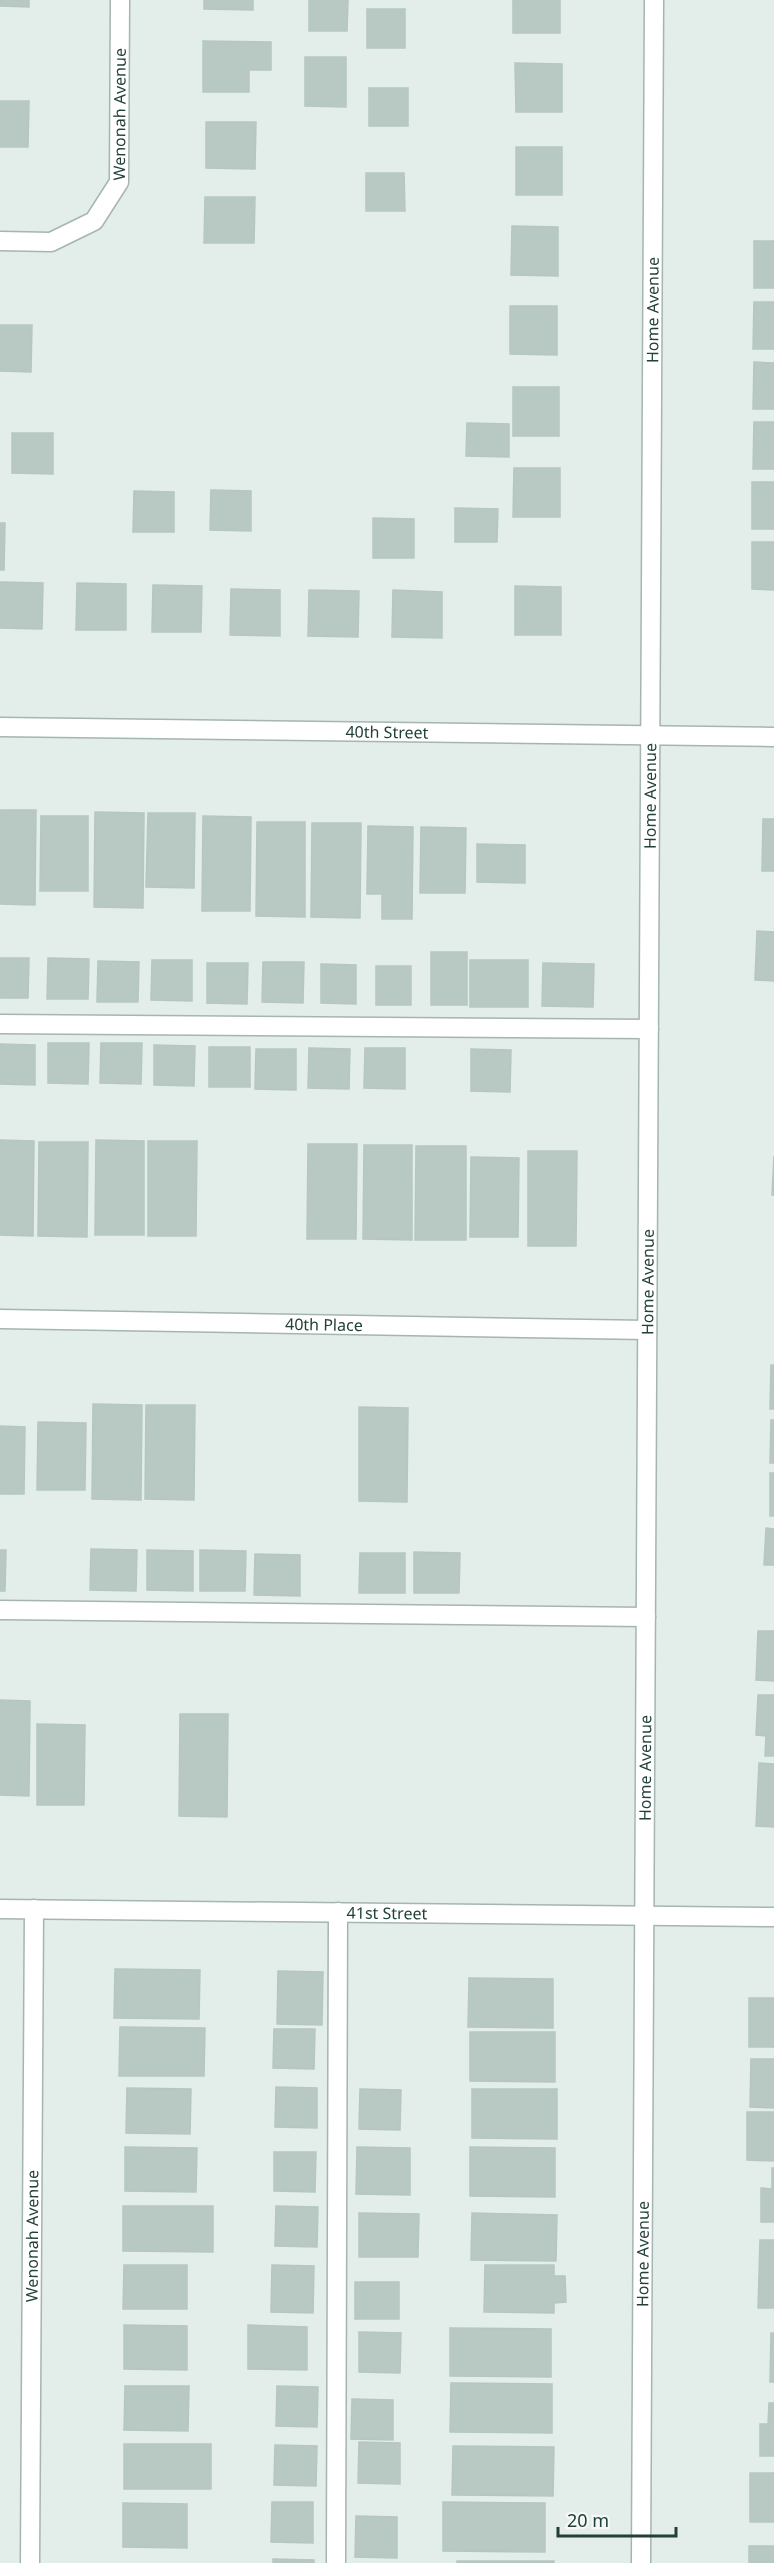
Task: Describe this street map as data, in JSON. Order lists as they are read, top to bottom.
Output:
{
  "streets": {
    "street": [
      "Wenonah Avenue",
      "Home Avenue",
      "40th Street",
      "40th Place",
      "41st Street"
    ]
  },
  "crossings": [
    ["Wenonah Avenue", "41st Street"],
    ["Home Avenue", "40th Street"],
    ["Home Avenue", "40th Place"],
    ["Home Avenue", "41st Street"]
  ],
  "scale_bar": "20 m"
}
